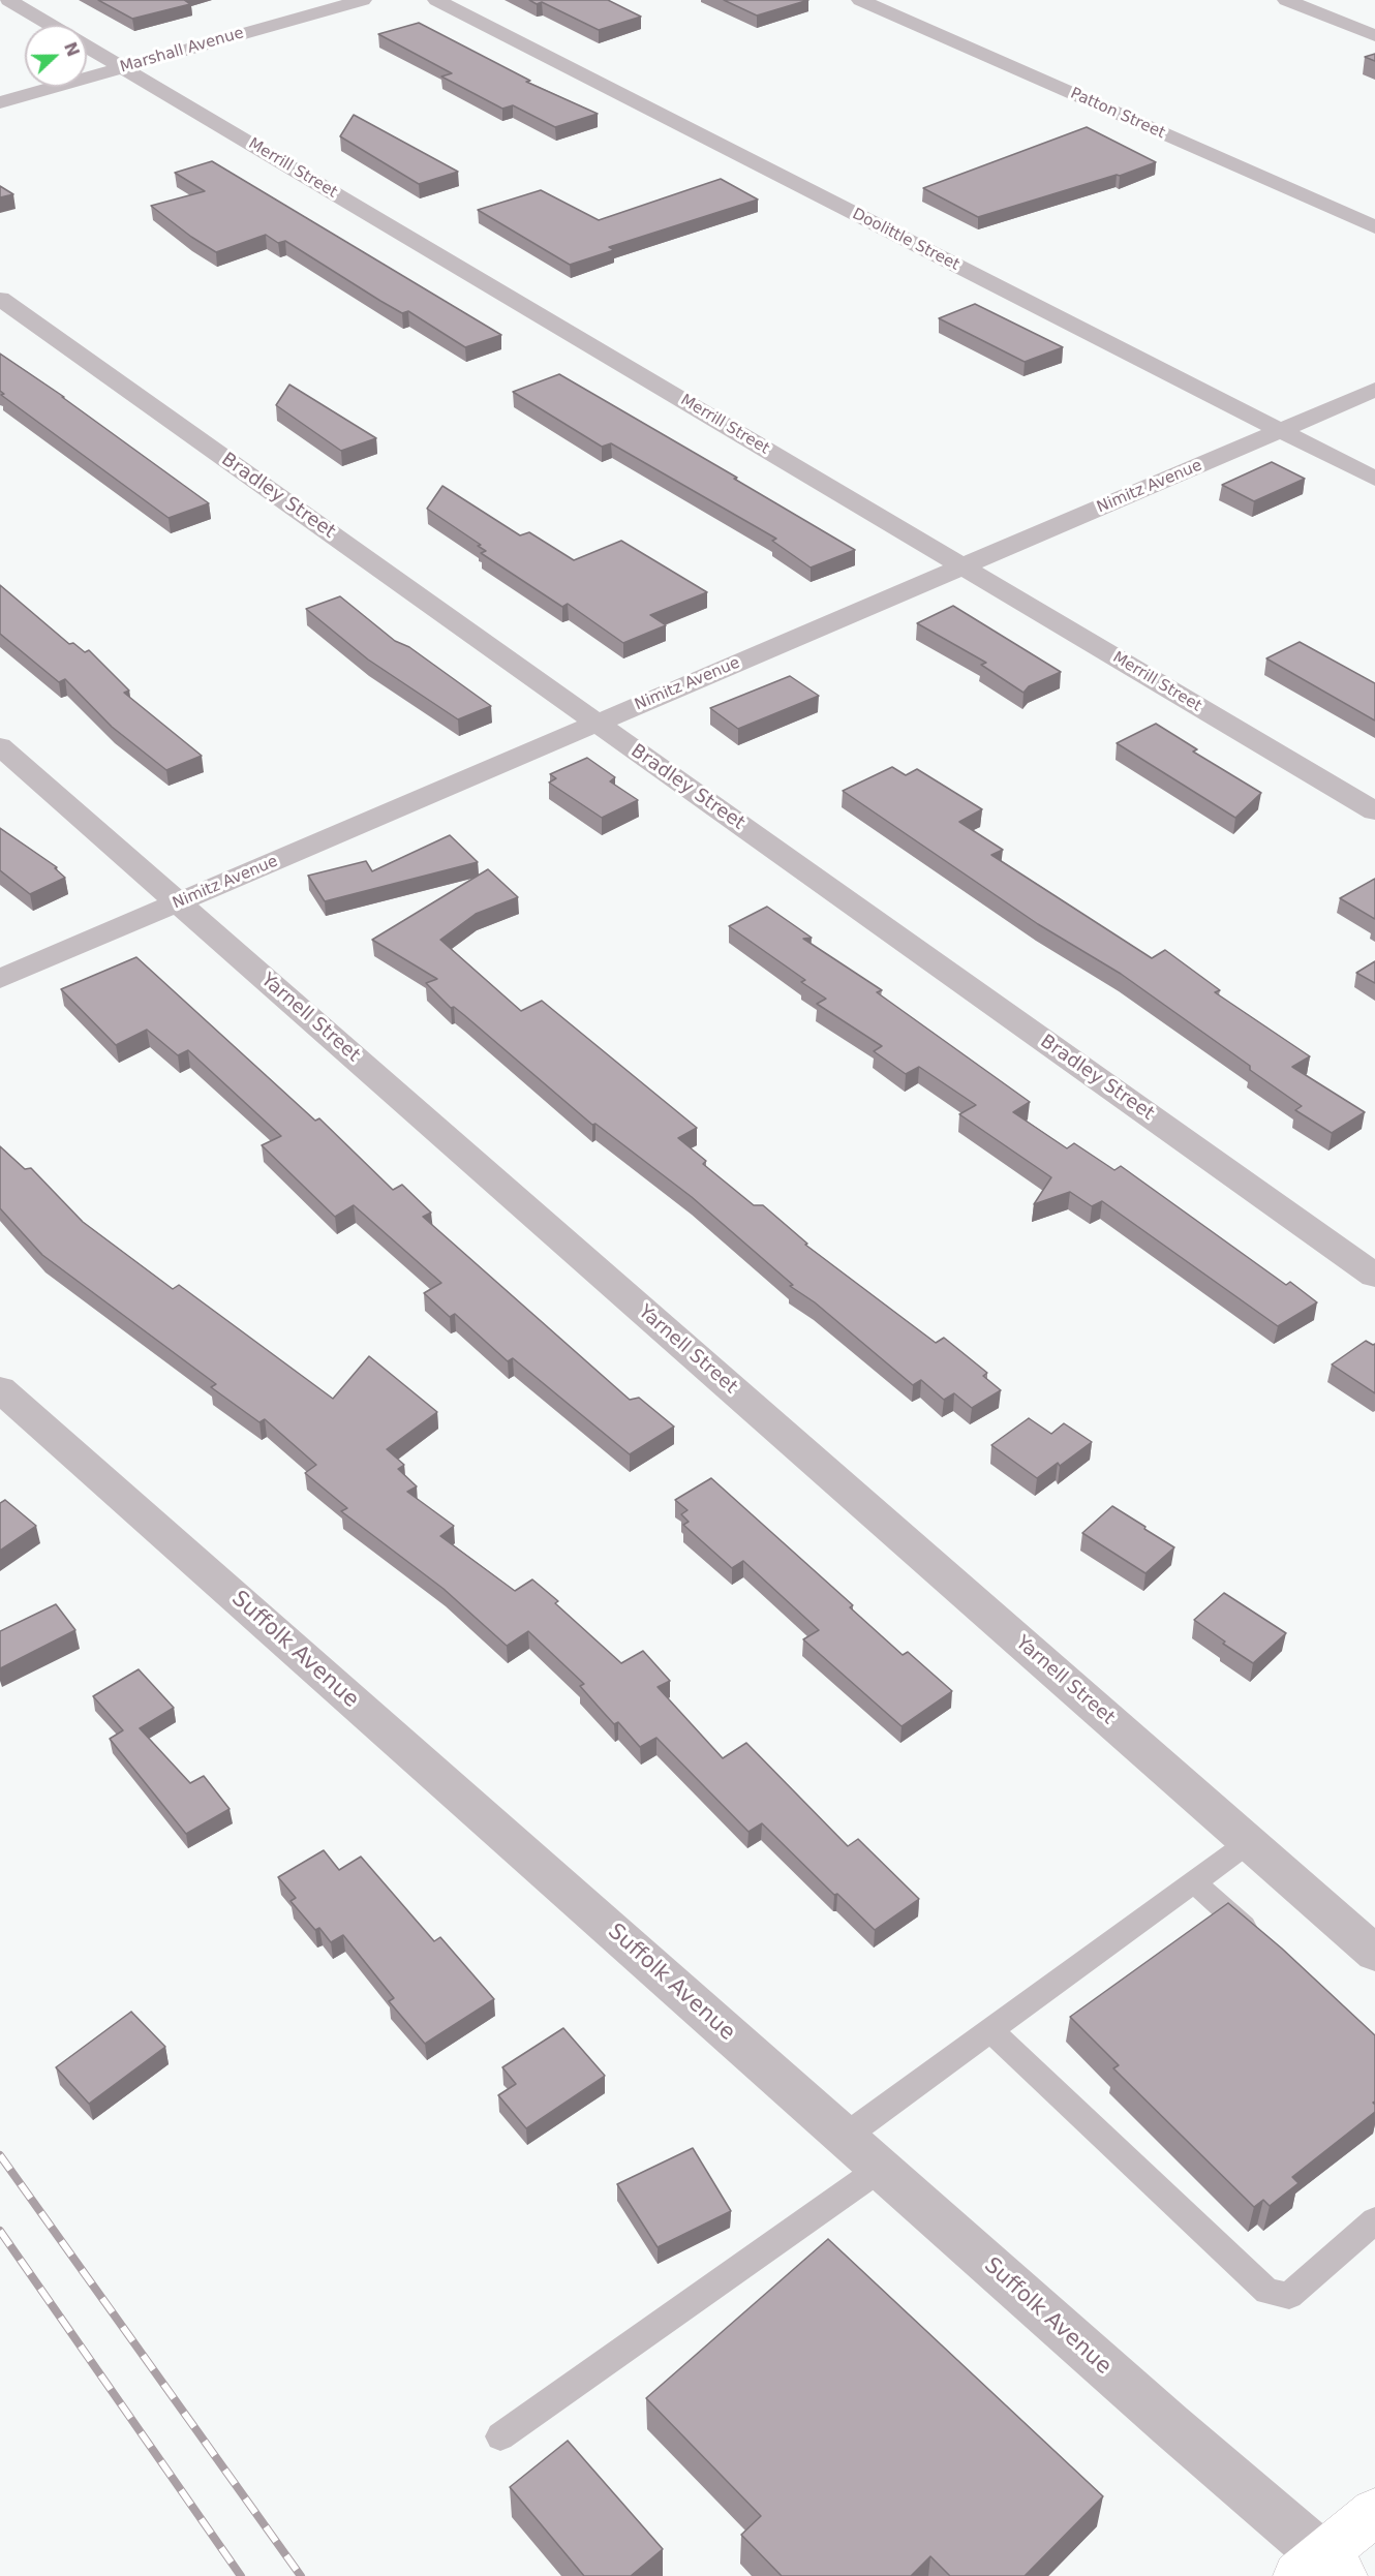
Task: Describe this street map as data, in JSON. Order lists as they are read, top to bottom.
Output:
{
  "streets": {
    "street": [
      "Marshall Avenue",
      "Patton Street",
      "Merrill Street",
      "Doolittle Street",
      "Nimitz Avenue",
      "Bradley Street",
      "Yarnell Street",
      "Suffolk Avenue"
    ]
  },
  "crossings": [
    ["Marshall Avenue", "Merrill Street"],
    ["Merrill Street", "Nimitz Avenue"],
    ["Doolittle Street", "Nimitz Avenue"],
    ["Nimitz Avenue", "Bradley Street"],
    ["Nimitz Avenue", "Yarnell Street"]
  ],
  "north": "right"
}
